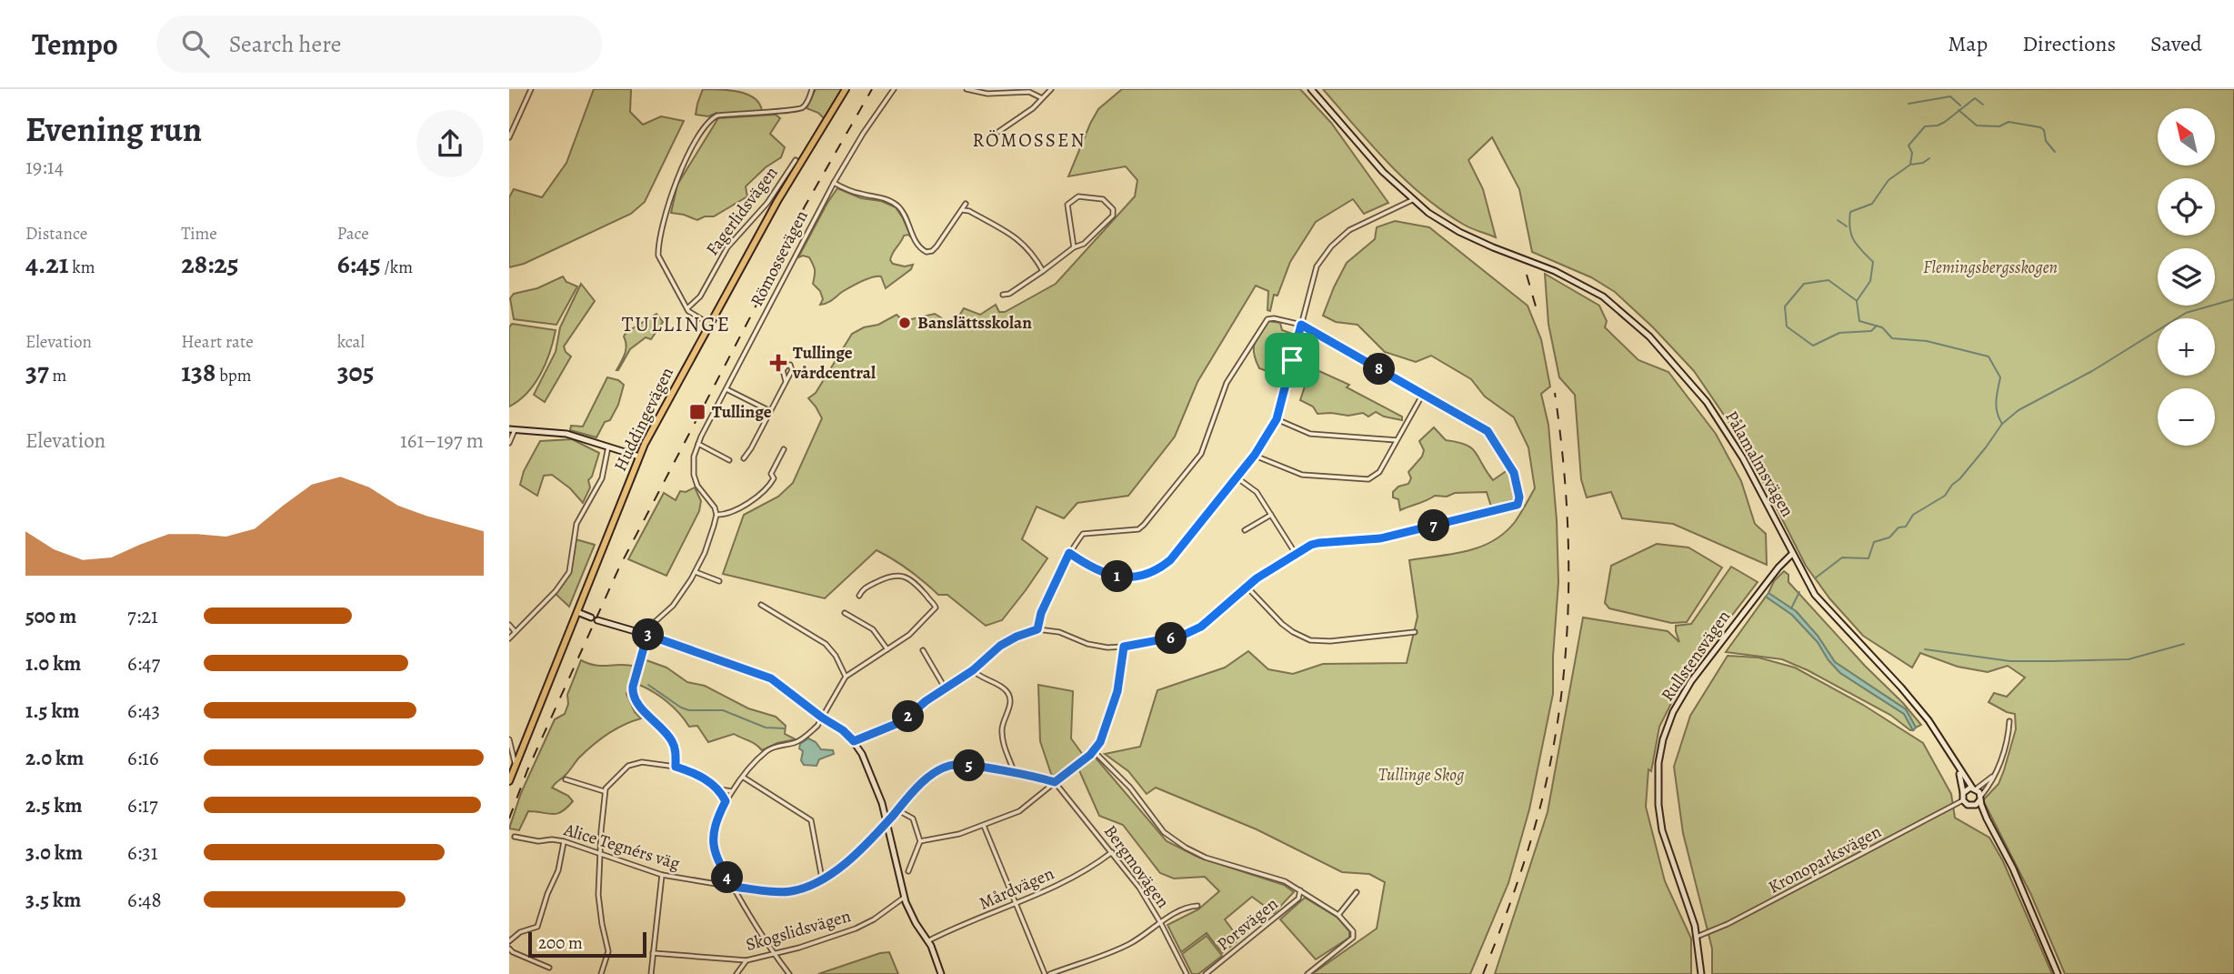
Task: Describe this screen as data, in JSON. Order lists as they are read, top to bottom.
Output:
{
  "streets": {
    "main road": ["Huddingevägen"],
    "street": [
      "Fagerlidsvägen",
      "Römossevägen",
      "Pålamalmsvägen",
      "Rullstensvägen",
      "Alice Tegnérs väg",
      "Kronoparksvägen",
      "Bergmovägen",
      "Mårdvägen",
      "Porsvägen",
      "Skogslidsvägen"
    ]
  },
  "crossings": [
    ["Pålamalmsvägen", "Rullstensvägen"],
    ["Pålamalmsvägen", "Kronoparksvägen"],
    ["Rullstensvägen", "Kronoparksvägen"],
    ["Alice Tegnérs väg", "Bergmovägen"],
    ["Bergmovägen", "Mårdvägen"]
  ],
  "districts": ["RÖMOSSEN", "TULLINGE"],
  "parks": ["Flemingsbergsskogen", "Tullinge Skog"],
  "places": {
    "other": ["Banslättsskolan"],
    "health": ["Tullinge vårdcentral"],
    "transit": ["Tullinge"]
  },
  "scale_bar": "200 m",
  "north": "top left",
  "page": {
    "header": "Tempo",
    "search": "Search here",
    "nav": ["Map", "Directions", "Saved"],
    "heading": ["Evening run", "19:14"],
    "map_buttons": ["+", "−"],
    "stats": [
      ["Distance", "4.21 km"],
      ["Time", "28:25"],
      ["Pace", "6:45 /km"],
      ["Elevation", "37 m"],
      ["Heart rate", "138 bpm"],
      ["kcal", "305"]
    ],
    "pins": [
      "8",
      "7",
      "1",
      "3",
      "6",
      "2",
      "5",
      "4"
    ],
    "chart": ["Elevation", "161–197 m"],
    "list": [
      {
        "name": "500 m",
        "note": "7:21"
      },
      {
        "name": "1.0 km",
        "note": "6:47"
      },
      {
        "name": "1.5 km",
        "note": "6:43"
      },
      {
        "name": "2.0 km",
        "note": "6:16"
      },
      {
        "name": "2.5 km",
        "note": "6:17"
      },
      {
        "name": "3.0 km",
        "note": "6:31"
      },
      {
        "name": "3.5 km",
        "note": "6:48"
      }
    ],
    "scale": "200 m"
  }
}
